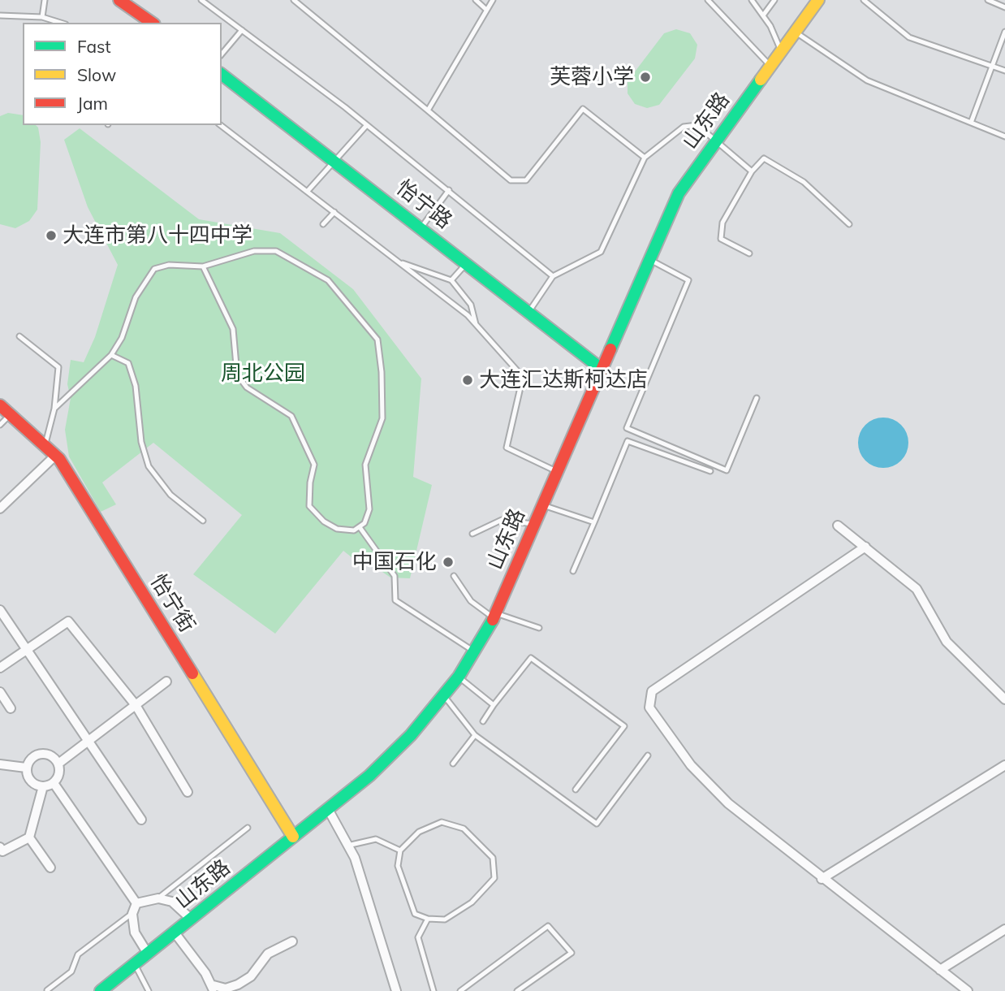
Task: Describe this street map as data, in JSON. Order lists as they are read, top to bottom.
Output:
{
  "streets": {
    "main road": ["山东路", "怡宁路", "怡宁街"]
  },
  "crossings": [
    ["山东路", "怡宁路"],
    ["山东路", "怡宁街"]
  ],
  "parks": ["周北公园"],
  "places": [
    "芙蓉小学",
    "大连市第八十四中学",
    "大连汇达斯柯达店",
    "中国石化"
  ],
  "legend": ["Fast", "Slow", "Jam"]
}
